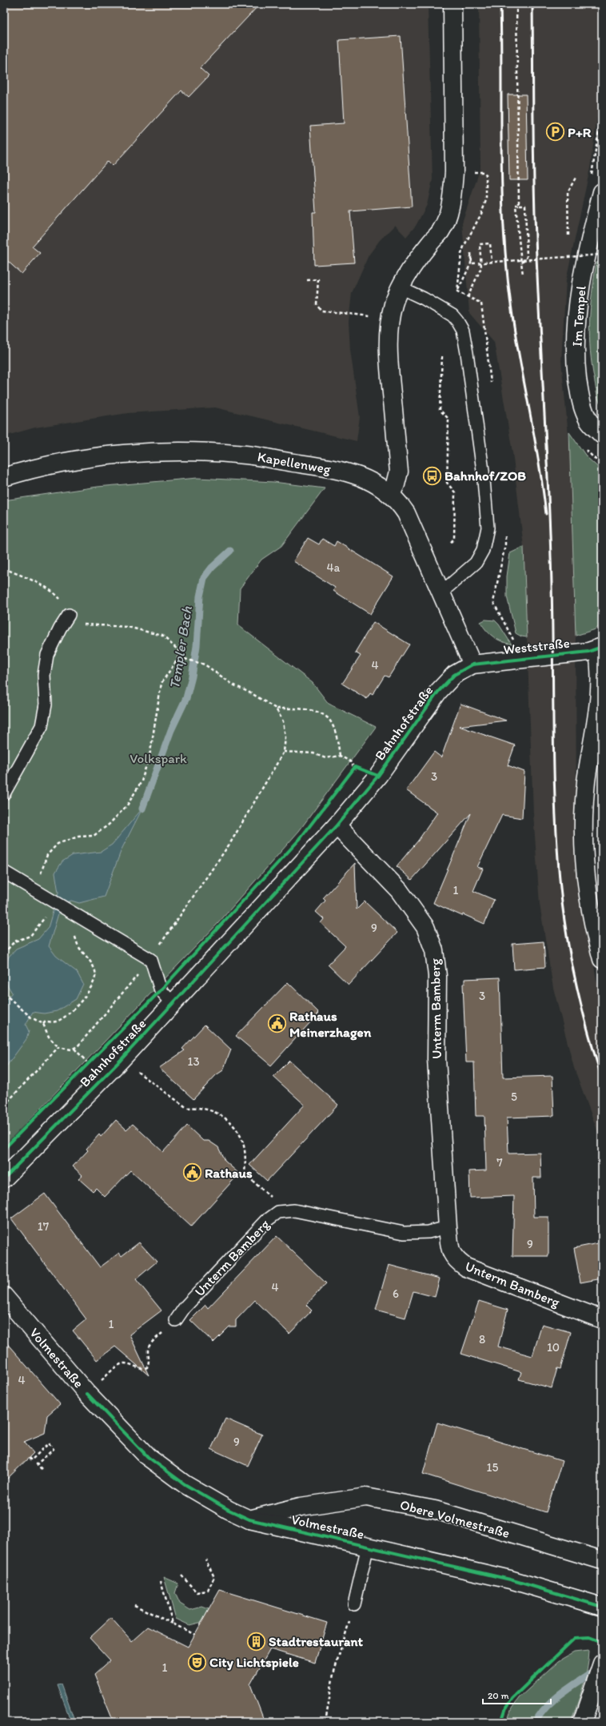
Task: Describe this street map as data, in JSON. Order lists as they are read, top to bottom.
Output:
{
  "streets": {
    "street": [
      "Im Tempel",
      "Kapellenweg",
      "Weststraße",
      "Bahnhofstraße",
      "Unterm Bamberg",
      "Volmestraße",
      "Obere Volmestraße"
    ]
  },
  "crossings": [
    ["Kapellenweg", "Weststraße"],
    ["Kapellenweg", "Bahnhofstraße"],
    ["Weststraße", "Bahnhofstraße"],
    ["Bahnhofstraße", "Unterm Bamberg"],
    ["Volmestraße", "Obere Volmestraße"]
  ],
  "water": ["Templer Bach"],
  "parks": ["Volkspark"],
  "places": {
    "parking": ["P+R"],
    "bus stop": ["Bahnhof/ZOB"],
    "public building": ["Rathaus Meinerzhagen", "Rathaus"],
    "building": ["Stadtrestaurant"],
    "theatre": ["City Lichtspiele"]
  },
  "house_numbers": [
    "4a",
    "4",
    "3",
    "1",
    "9",
    "3",
    "13",
    "5",
    "7",
    "17",
    "9",
    "4",
    "6",
    "1",
    "8",
    "10",
    "4",
    "9",
    "15",
    "1"
  ],
  "scale_bar": "20 m"
}
